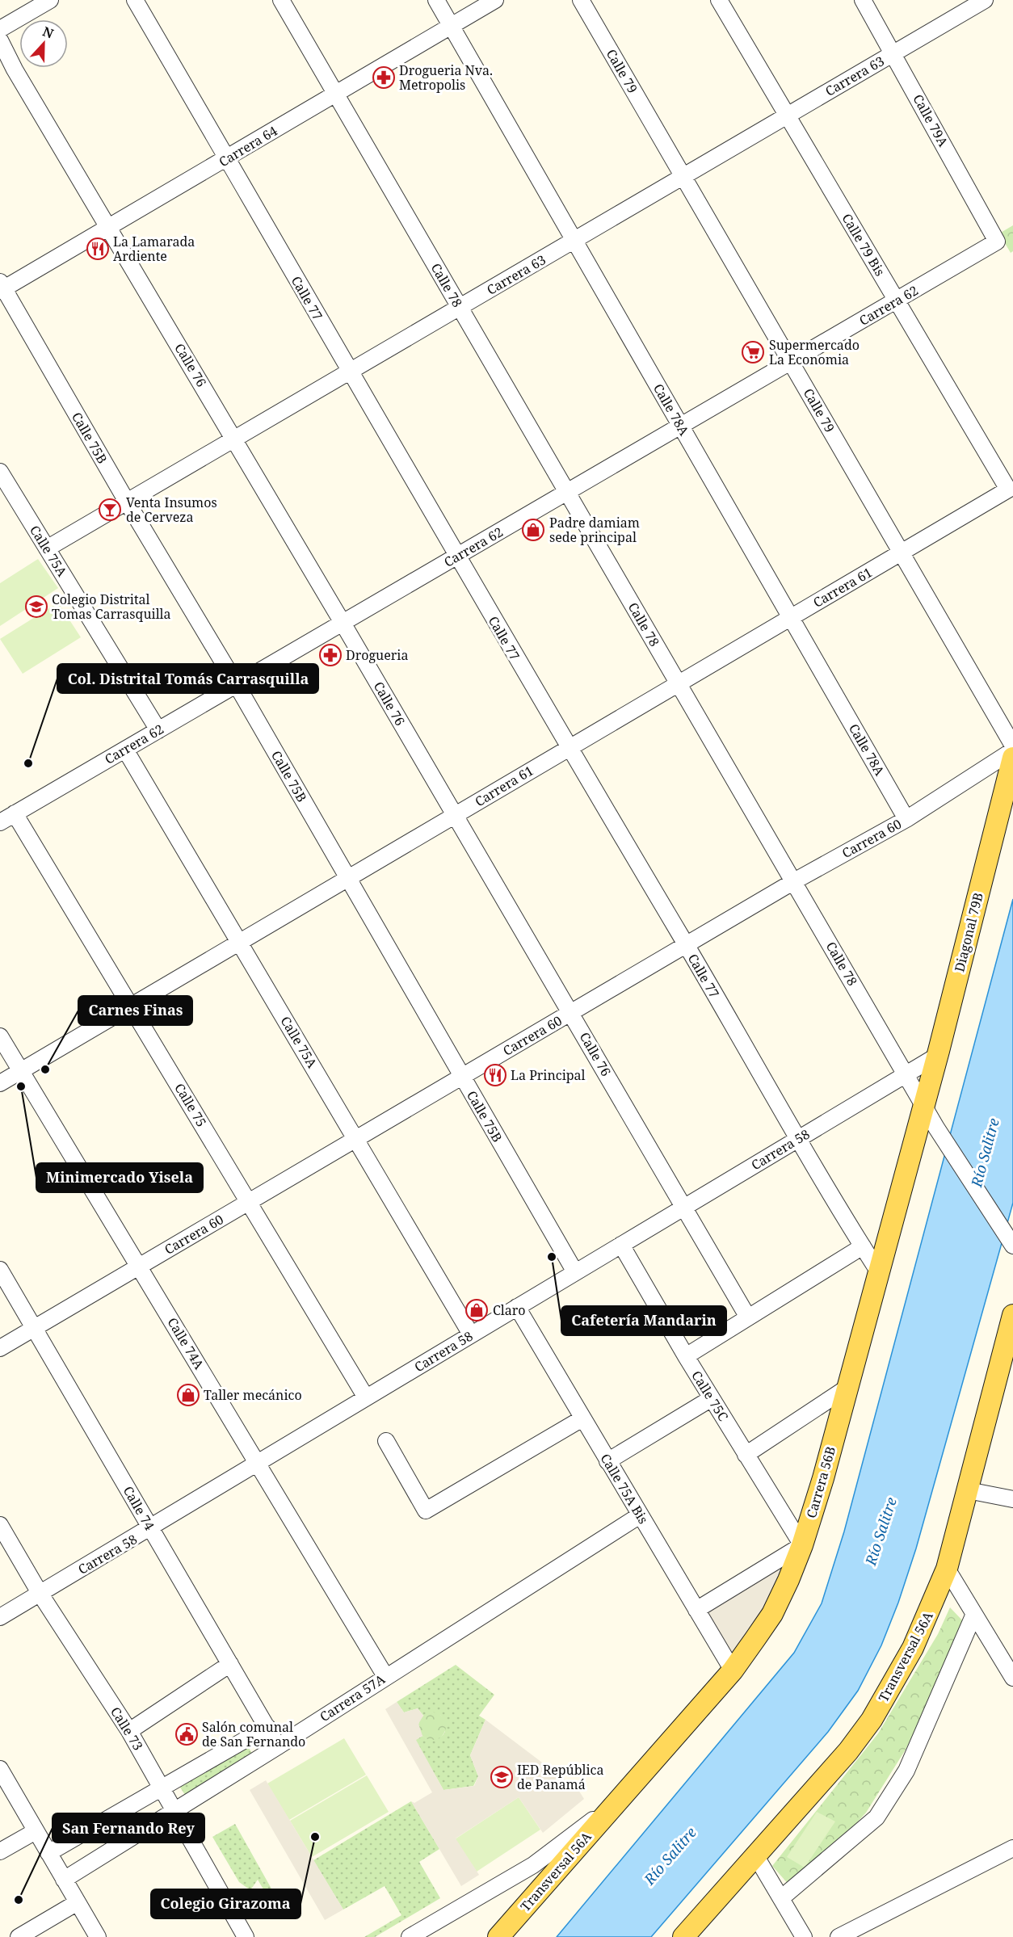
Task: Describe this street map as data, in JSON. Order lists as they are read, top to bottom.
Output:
{
  "streets": {
    "main road": ["Diagonal 79B", "Carrera 56B", "Transversal 56A"],
    "street": [
      "Calle 79",
      "Carrera 63",
      "Calle 79A",
      "Carrera 64",
      "Calle 79 Bis",
      "Calle 78",
      "Calle 77",
      "Carrera 62",
      "Calle 76",
      "Calle 78A",
      "Calle 75B",
      "Calle 75A",
      "Carrera 61",
      "Carrera 60",
      "Calle 75",
      "Carrera 58",
      "Calle 74A",
      "Calle 75C",
      "Calle 75A Bis",
      "Calle 74",
      "Carrera 57A",
      "Calle 73"
    ]
  },
  "crossings": [
    ["Calle 79", "Carrera 63"],
    ["Calle 79", "Carrera 62"],
    ["Calle 79", "Carrera 61"],
    ["Carrera 63", "Calle 79A"],
    ["Carrera 63", "Calle 79 Bis"],
    ["Carrera 63", "Calle 78"],
    ["Carrera 63", "Calle 77"],
    ["Carrera 63", "Calle 76"],
    ["Carrera 63", "Calle 78A"],
    ["Carrera 63", "Calle 75B"],
    ["Carrera 63", "Calle 75A"],
    ["Calle 79A", "Carrera 62"],
    ["Carrera 64", "Calle 78"],
    ["Carrera 64", "Calle 77"],
    ["Carrera 64", "Calle 76"],
    ["Carrera 64", "Calle 78A"],
    ["Carrera 64", "Calle 75B"],
    ["Calle 79 Bis", "Carrera 62"],
    ["Calle 79 Bis", "Carrera 61"],
    ["Calle 78", "Carrera 62"],
    ["Calle 78", "Carrera 61"],
    ["Calle 78", "Carrera 60"],
    ["Calle 78", "Diagonal 79B"],
    ["Calle 78", "Carrera 58"],
    ["Calle 78", "Carrera 56B"],
    ["Calle 77", "Carrera 62"],
    ["Calle 77", "Carrera 61"],
    ["Calle 77", "Carrera 60"],
    ["Calle 77", "Carrera 58"],
    ["Calle 77", "Carrera 56B"],
    ["Carrera 62", "Calle 76"],
    ["Carrera 62", "Calle 78A"],
    ["Carrera 62", "Calle 75B"],
    ["Carrera 62", "Calle 75A"],
    ["Carrera 62", "Calle 75"],
    ["Calle 76", "Carrera 61"],
    ["Calle 76", "Carrera 60"],
    ["Calle 76", "Carrera 58"],
    ["Calle 78A", "Carrera 61"],
    ["Calle 78A", "Carrera 60"],
    ["Calle 75B", "Carrera 61"],
    ["Calle 75B", "Carrera 60"],
    ["Calle 75B", "Carrera 58"],
    ["Calle 75A", "Carrera 61"],
    ["Calle 75A", "Carrera 60"],
    ["Calle 75A", "Carrera 58"],
    ["Carrera 61", "Calle 75"],
    ["Carrera 61", "Calle 74A"],
    ["Carrera 60", "Calle 75"],
    ["Carrera 60", "Calle 74A"],
    ["Carrera 60", "Calle 74"],
    ["Diagonal 79B", "Carrera 58"],
    ["Diagonal 79B", "Carrera 56B"],
    ["Calle 75", "Carrera 58"],
    ["Carrera 58", "Calle 74A"],
    ["Carrera 58", "Calle 75C"],
    ["Carrera 58", "Calle 75A Bis"],
    ["Carrera 58", "Calle 74"],
    ["Carrera 58", "Calle 73"],
    ["Calle 74A", "Carrera 57A"],
    ["Calle 75C", "Carrera 56B"],
    ["Carrera 56B", "Calle 75A Bis"],
    ["Carrera 56B", "Transversal 56A"],
    ["Calle 75A Bis", "Carrera 57A"],
    ["Calle 74", "Carrera 57A"],
    ["Carrera 57A", "Calle 73"]
  ],
  "water": ["Río Salitre"],
  "places": {
    "pharmacy": ["Drogueria Nva. Metropolis", "Drogueria"],
    "restaurant": ["La Lamarada Ardiente", "La Principal"],
    "supermarket": ["Supermercado La Economia"],
    "bar": ["Venta Insumos de Cerveza"],
    "shop": ["Padre damiam sede principal", "Claro", "Taller mecánico"],
    "school or university": ["Colegio Distrital Tomas Carrasquilla", "IED República de Panamá"],
    "other": [
      "Col. Distrital Tomás Carrasquilla",
      "Carnes Finas",
      "Minimercado Yisela",
      "Cafetería Mandarin",
      "Colegio Girazoma",
      "San Fernando Rey"
    ],
    "public building": ["Salón comunal de San Fernando"]
  },
  "north": "top"
}
